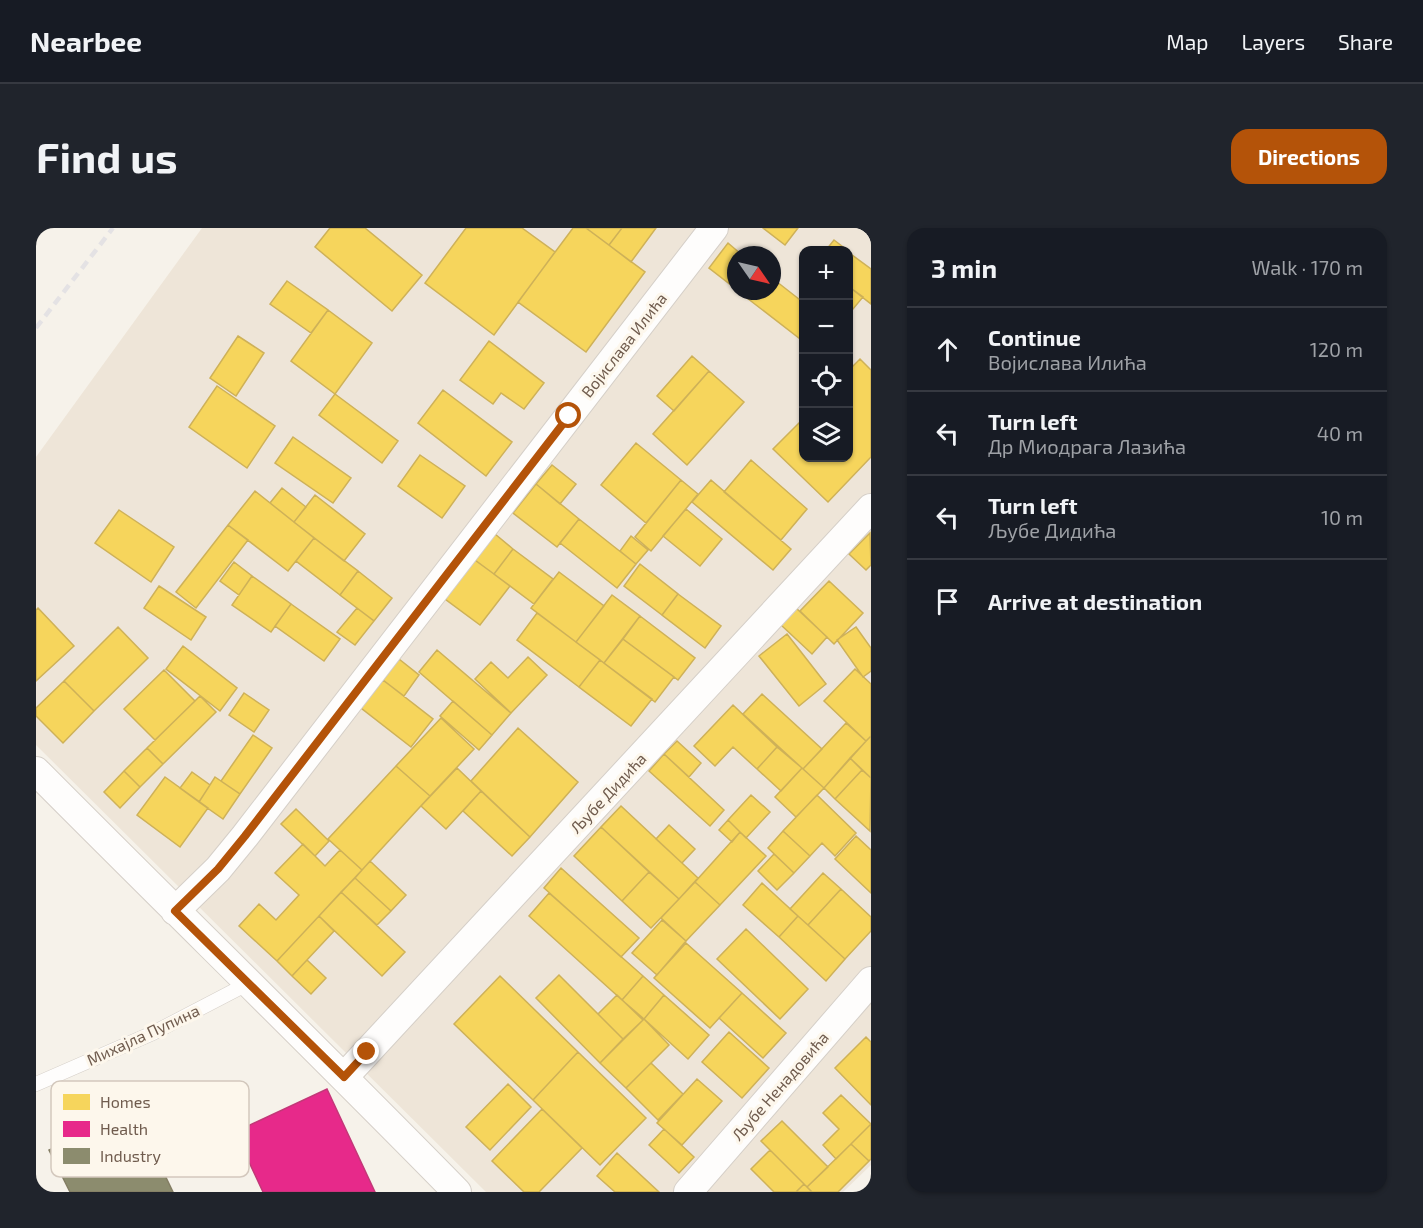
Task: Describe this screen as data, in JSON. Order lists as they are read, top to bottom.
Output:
{
  "streets": {
    "street": ["Војислава Илића", "Љубе Дидића", "Љубе Ненадовића"],
    "lane": ["Михајла Пупина"]
  },
  "legend": ["Homes", "Health", "Industry"],
  "north": "bottom right",
  "page": {
    "header": "Nearbee",
    "nav": ["Map", "Layers", "Share"],
    "buttons": "Directions",
    "title": "Find us",
    "heading": ["3 min", "Walk · 170 m"],
    "map_buttons": ["+", "−"],
    "list": [
      ["Continue", "Војислава Илића", "120 m"],
      ["Turn left", "Др Миодрага Лазића", "40 m"],
      ["Turn left", "Љубе Дидића", "10 m"],
      "Arrive at destination"
    ]
  }
}
